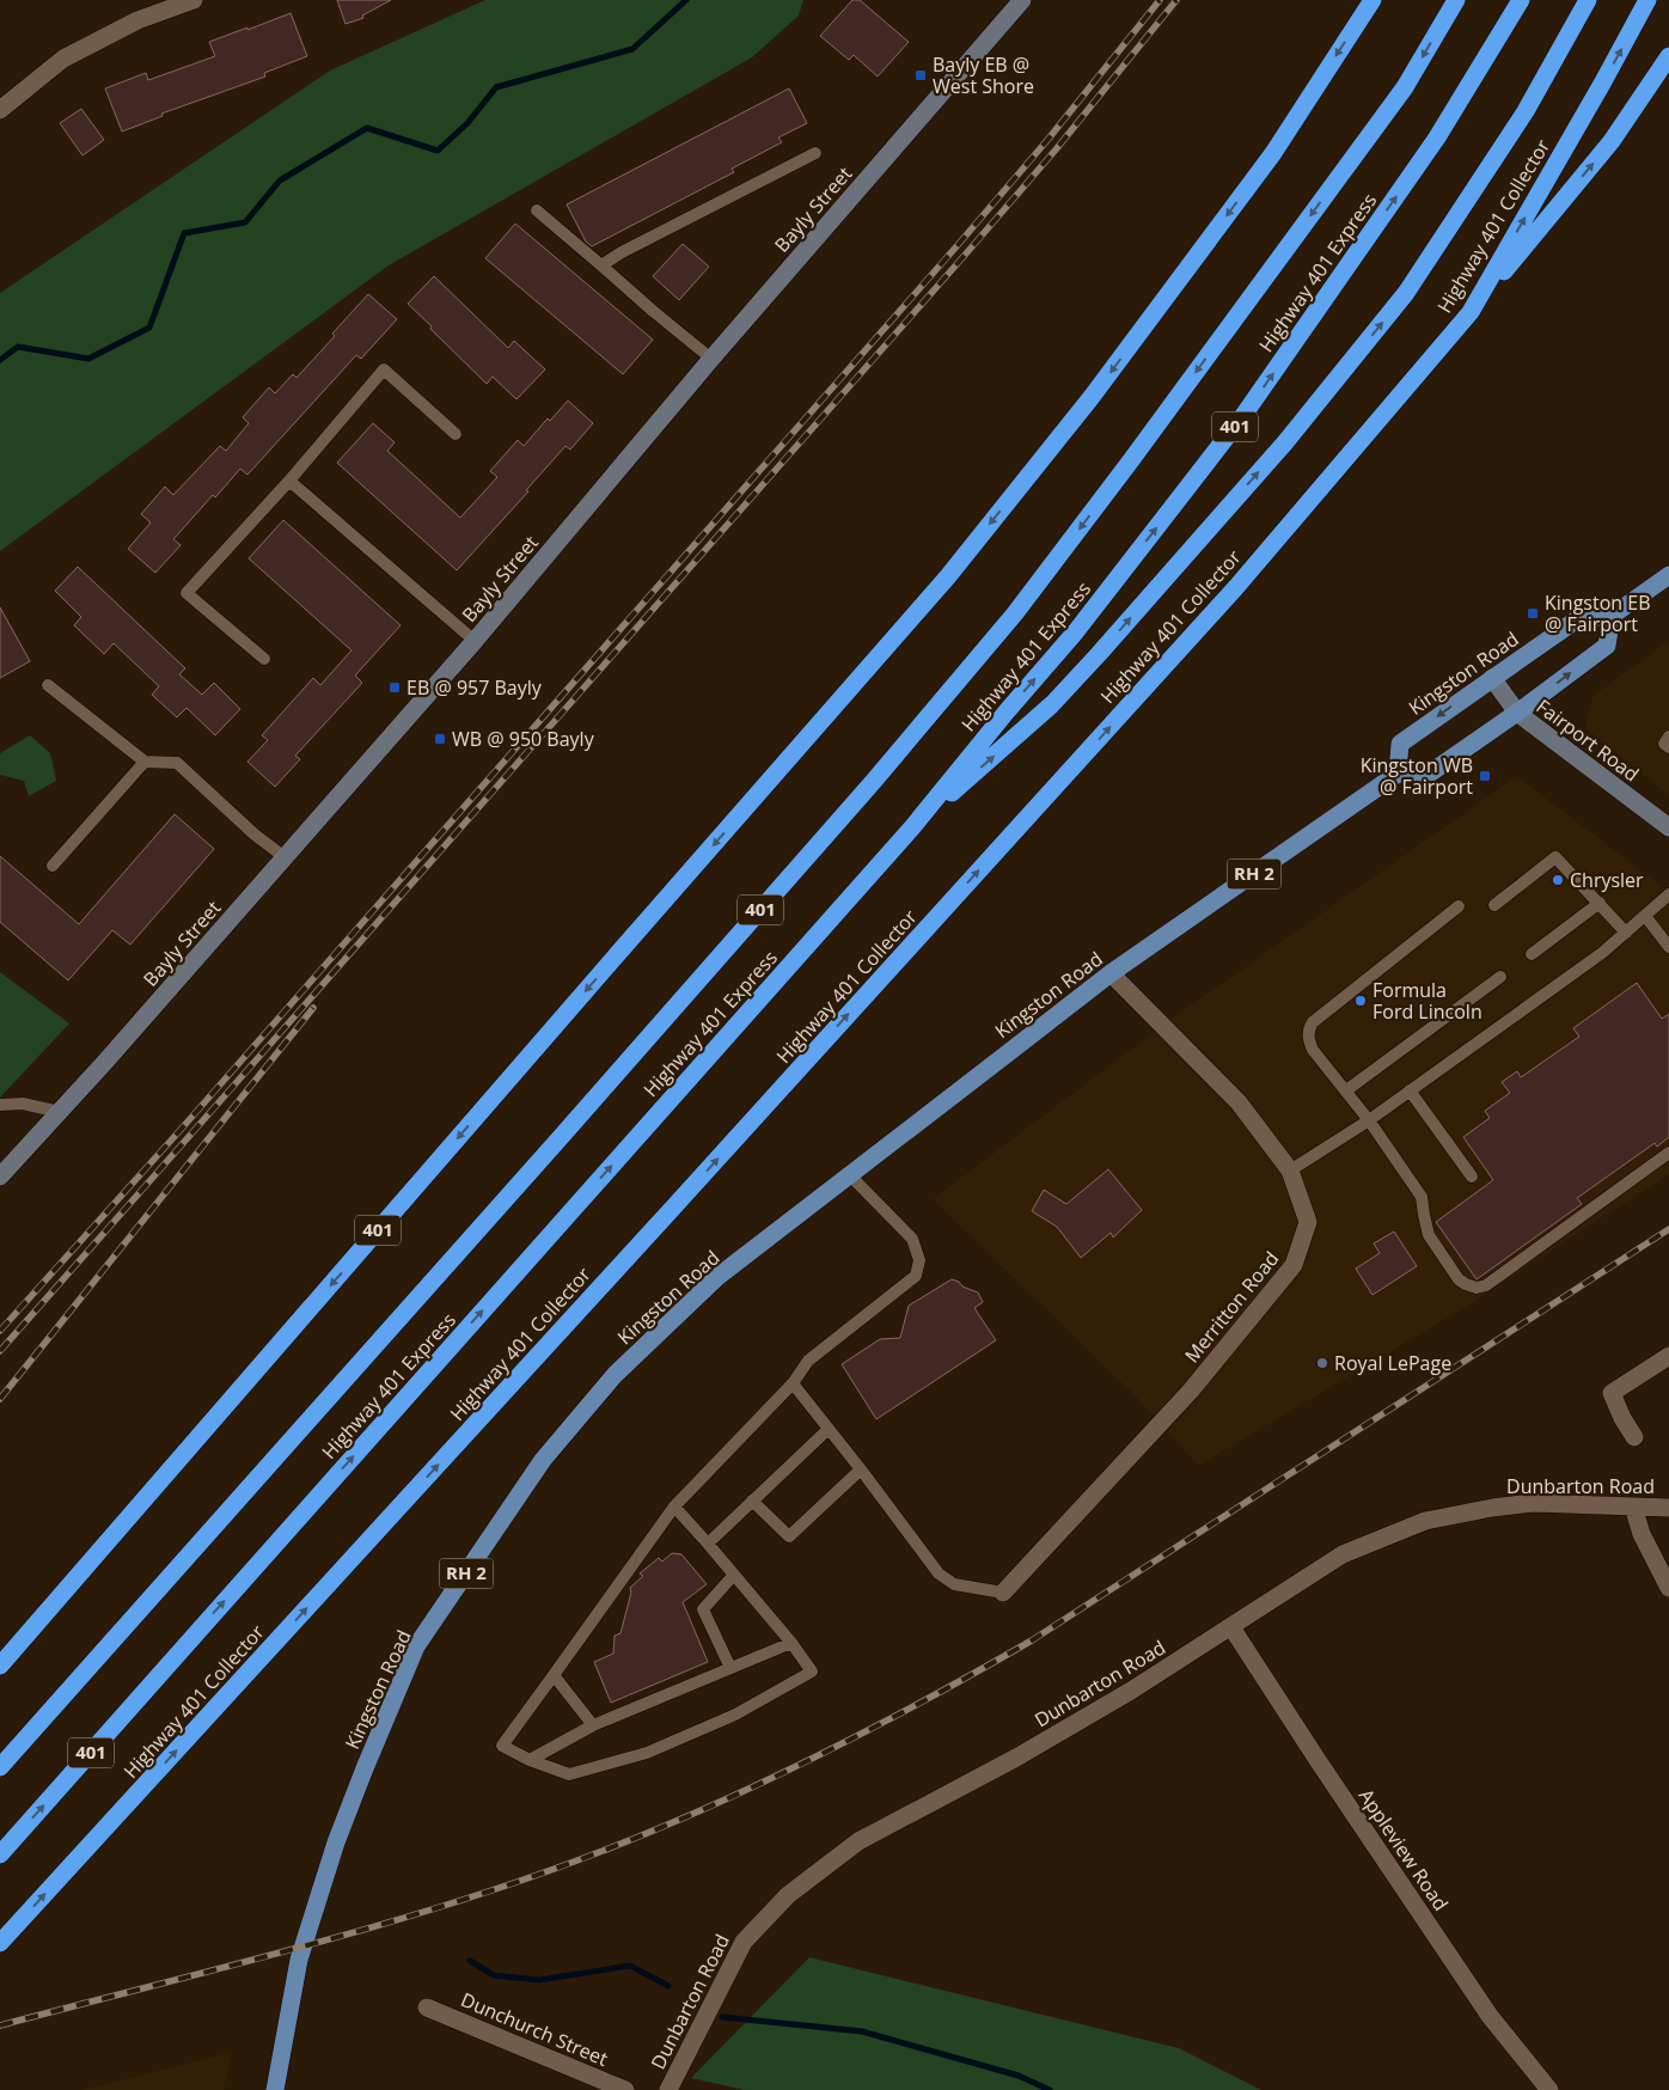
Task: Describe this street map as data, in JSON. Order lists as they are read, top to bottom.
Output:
{
  "streets": {
    "highway": ["Highway 401 Collector", "Highway 401 Express", "401"],
    "main road": [
      "Bayly Street",
      "Kingston Road",
      "Fairport Road",
      "RH 2"
    ],
    "street": [
      "Merritton Road",
      "Dunbarton Road",
      "Appleview Road",
      "Dunchurch Street"
    ]
  },
  "crossings": [
    ["Kingston Road", "Fairport Road"],
    ["Kingston Road", "Merritton Road"],
    ["Dunbarton Road", "Appleview Road"]
  ],
  "places": {
    "transit": [
      "Bayly EB @ West Shore",
      "Kingston EB @ Fairport",
      "EB @ 957 Bayly",
      "WB @ 950 Bayly",
      "Kingston WB @ Fairport"
    ],
    "other": ["Chrysler", "Formula Ford Lincoln", "Royal LePage"]
  }
}
